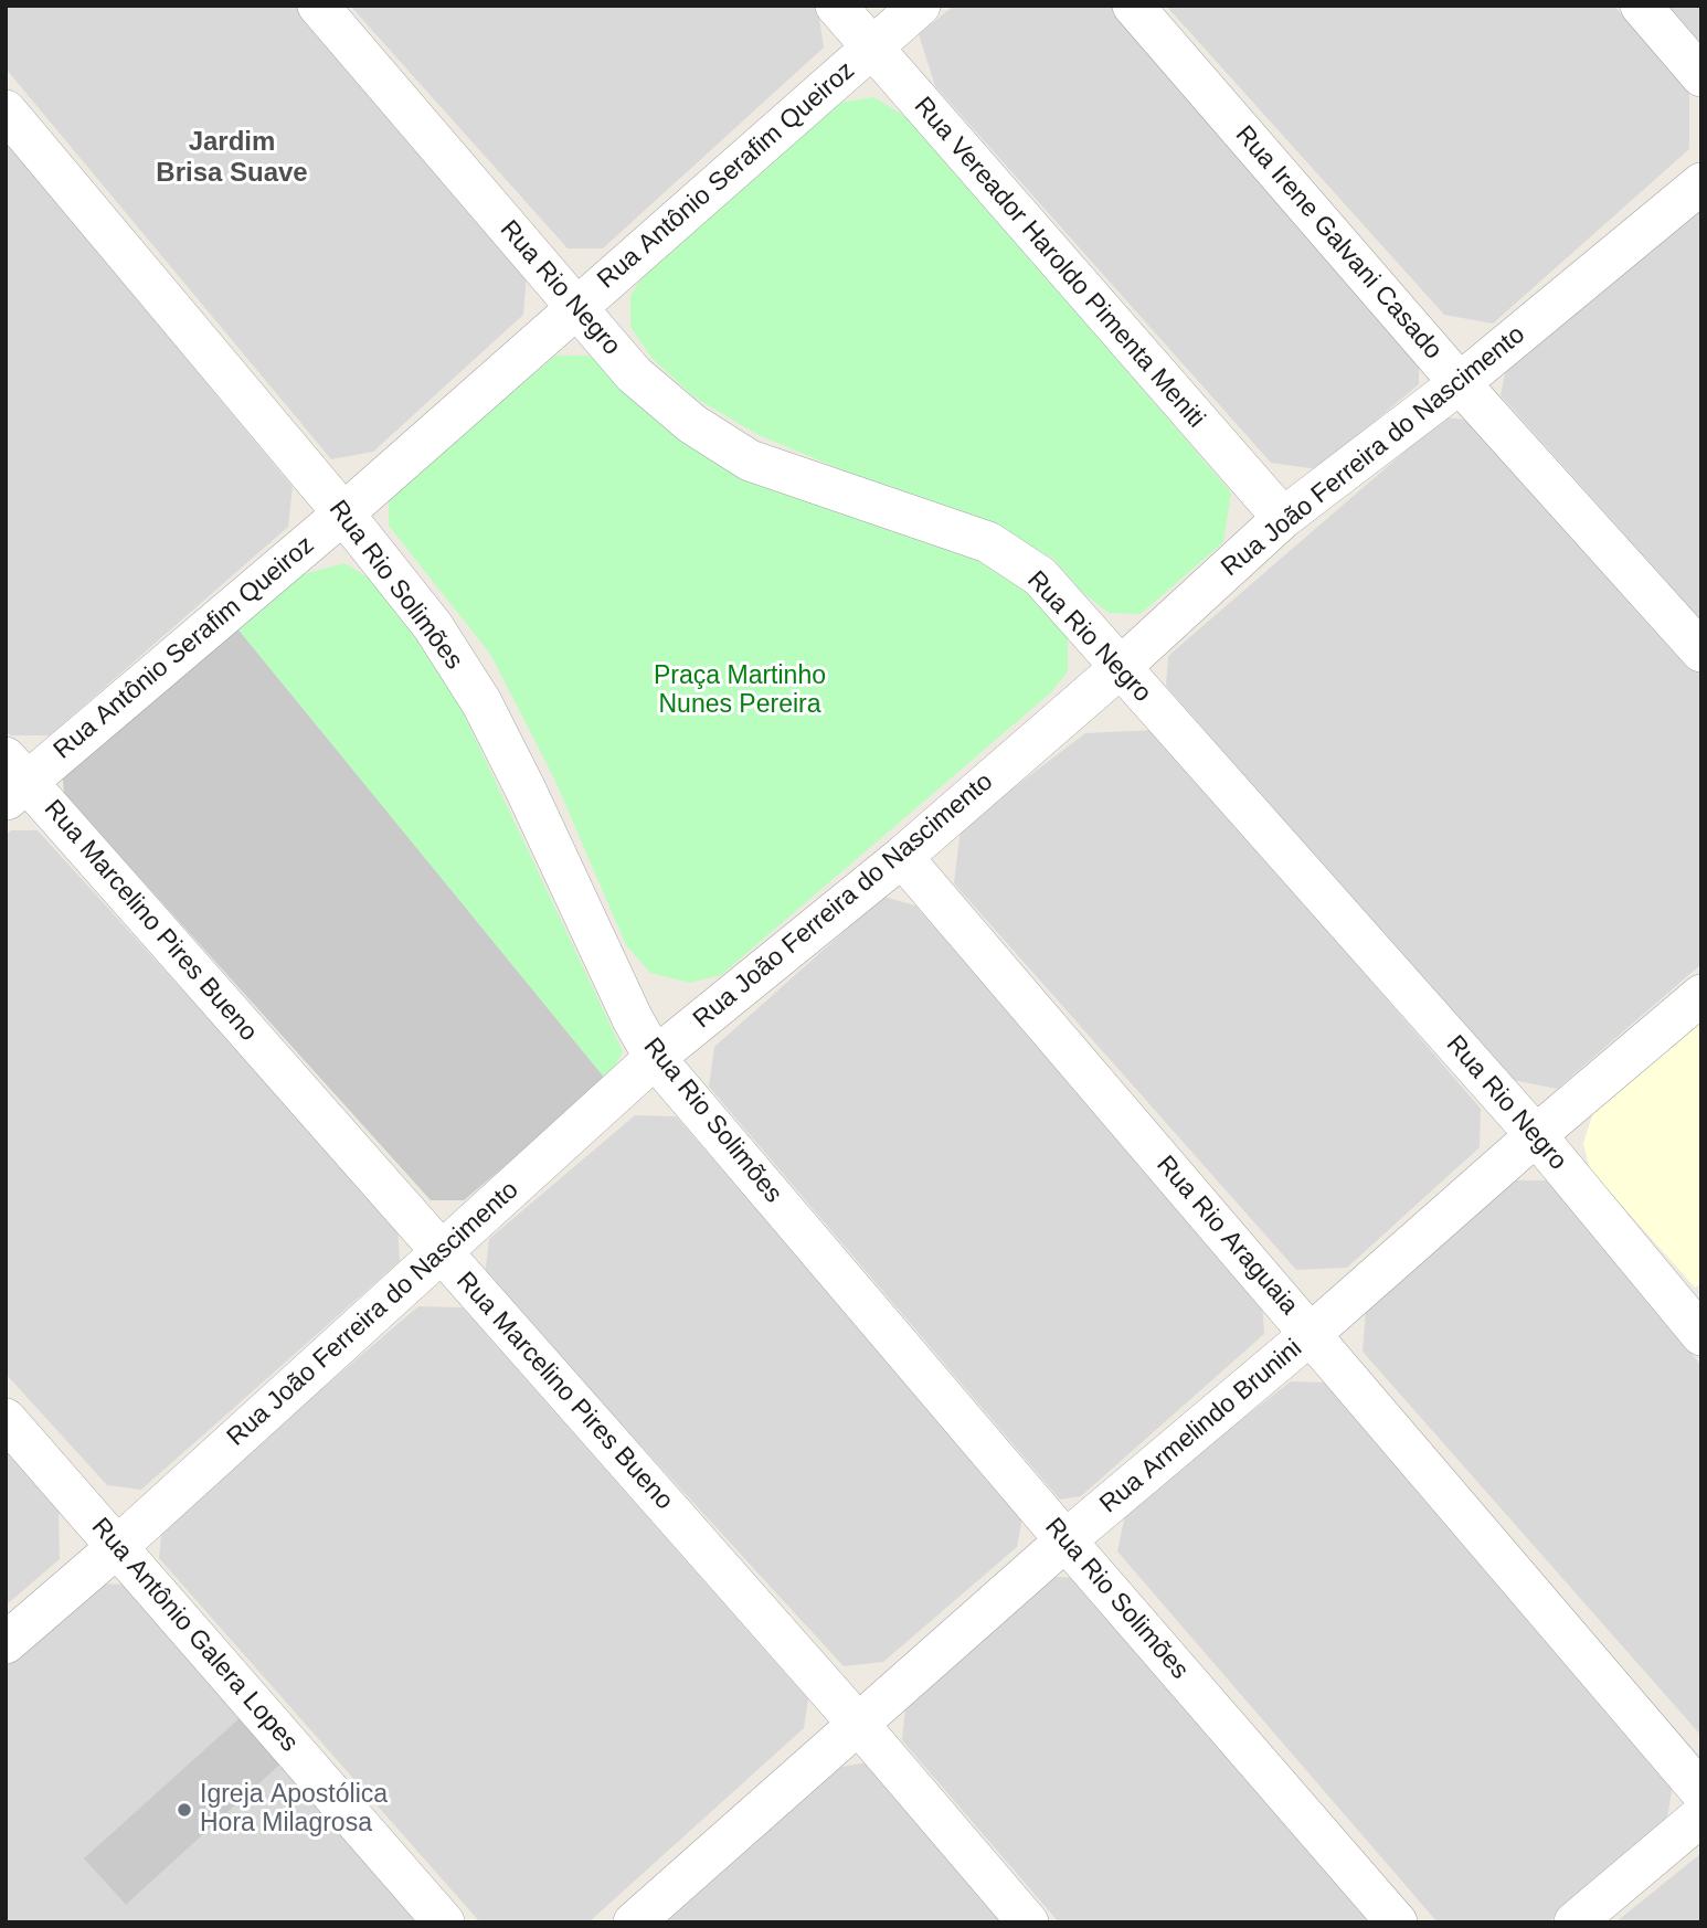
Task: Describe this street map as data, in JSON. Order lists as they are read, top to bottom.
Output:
{
  "streets": {
    "street": [
      "Rua Antônio Serafim Queiroz",
      "Rua Irene Galvani Casado",
      "Rua Vereador Haroldo Pimenta Meniti",
      "Rua Rio Negro",
      "Rua João Ferreira do Nascimento",
      "Rua Rio Solimões",
      "Rua Marcelino Pires Bueno",
      "Rua Rio Araguaia",
      "Rua Armelindo Brunini",
      "Rua Antônio Galera Lopes"
    ]
  },
  "crossings": [
    ["Rua Antônio Serafim Queiroz", "Rua Vereador Haroldo Pimenta Meniti"],
    ["Rua Antônio Serafim Queiroz", "Rua Rio Negro"],
    ["Rua Antônio Serafim Queiroz", "Rua Rio Solimões"],
    ["Rua Antônio Serafim Queiroz", "Rua Marcelino Pires Bueno"],
    ["Rua Irene Galvani Casado", "Rua João Ferreira do Nascimento"],
    ["Rua Vereador Haroldo Pimenta Meniti", "Rua João Ferreira do Nascimento"],
    ["Rua Rio Negro", "Rua João Ferreira do Nascimento"],
    ["Rua Rio Negro", "Rua Armelindo Brunini"],
    ["Rua João Ferreira do Nascimento", "Rua Rio Solimões"],
    ["Rua João Ferreira do Nascimento", "Rua Marcelino Pires Bueno"],
    ["Rua João Ferreira do Nascimento", "Rua Rio Araguaia"],
    ["Rua João Ferreira do Nascimento", "Rua Antônio Galera Lopes"],
    ["Rua Rio Solimões", "Rua Armelindo Brunini"],
    ["Rua Marcelino Pires Bueno", "Rua Armelindo Brunini"],
    ["Rua Rio Araguaia", "Rua Armelindo Brunini"]
  ],
  "districts": ["Jardim Brisa Suave"],
  "parks": ["Praça Martinho Nunes Pereira"],
  "places": ["Igreja Apostólica Hora Milagrosa"]
}
